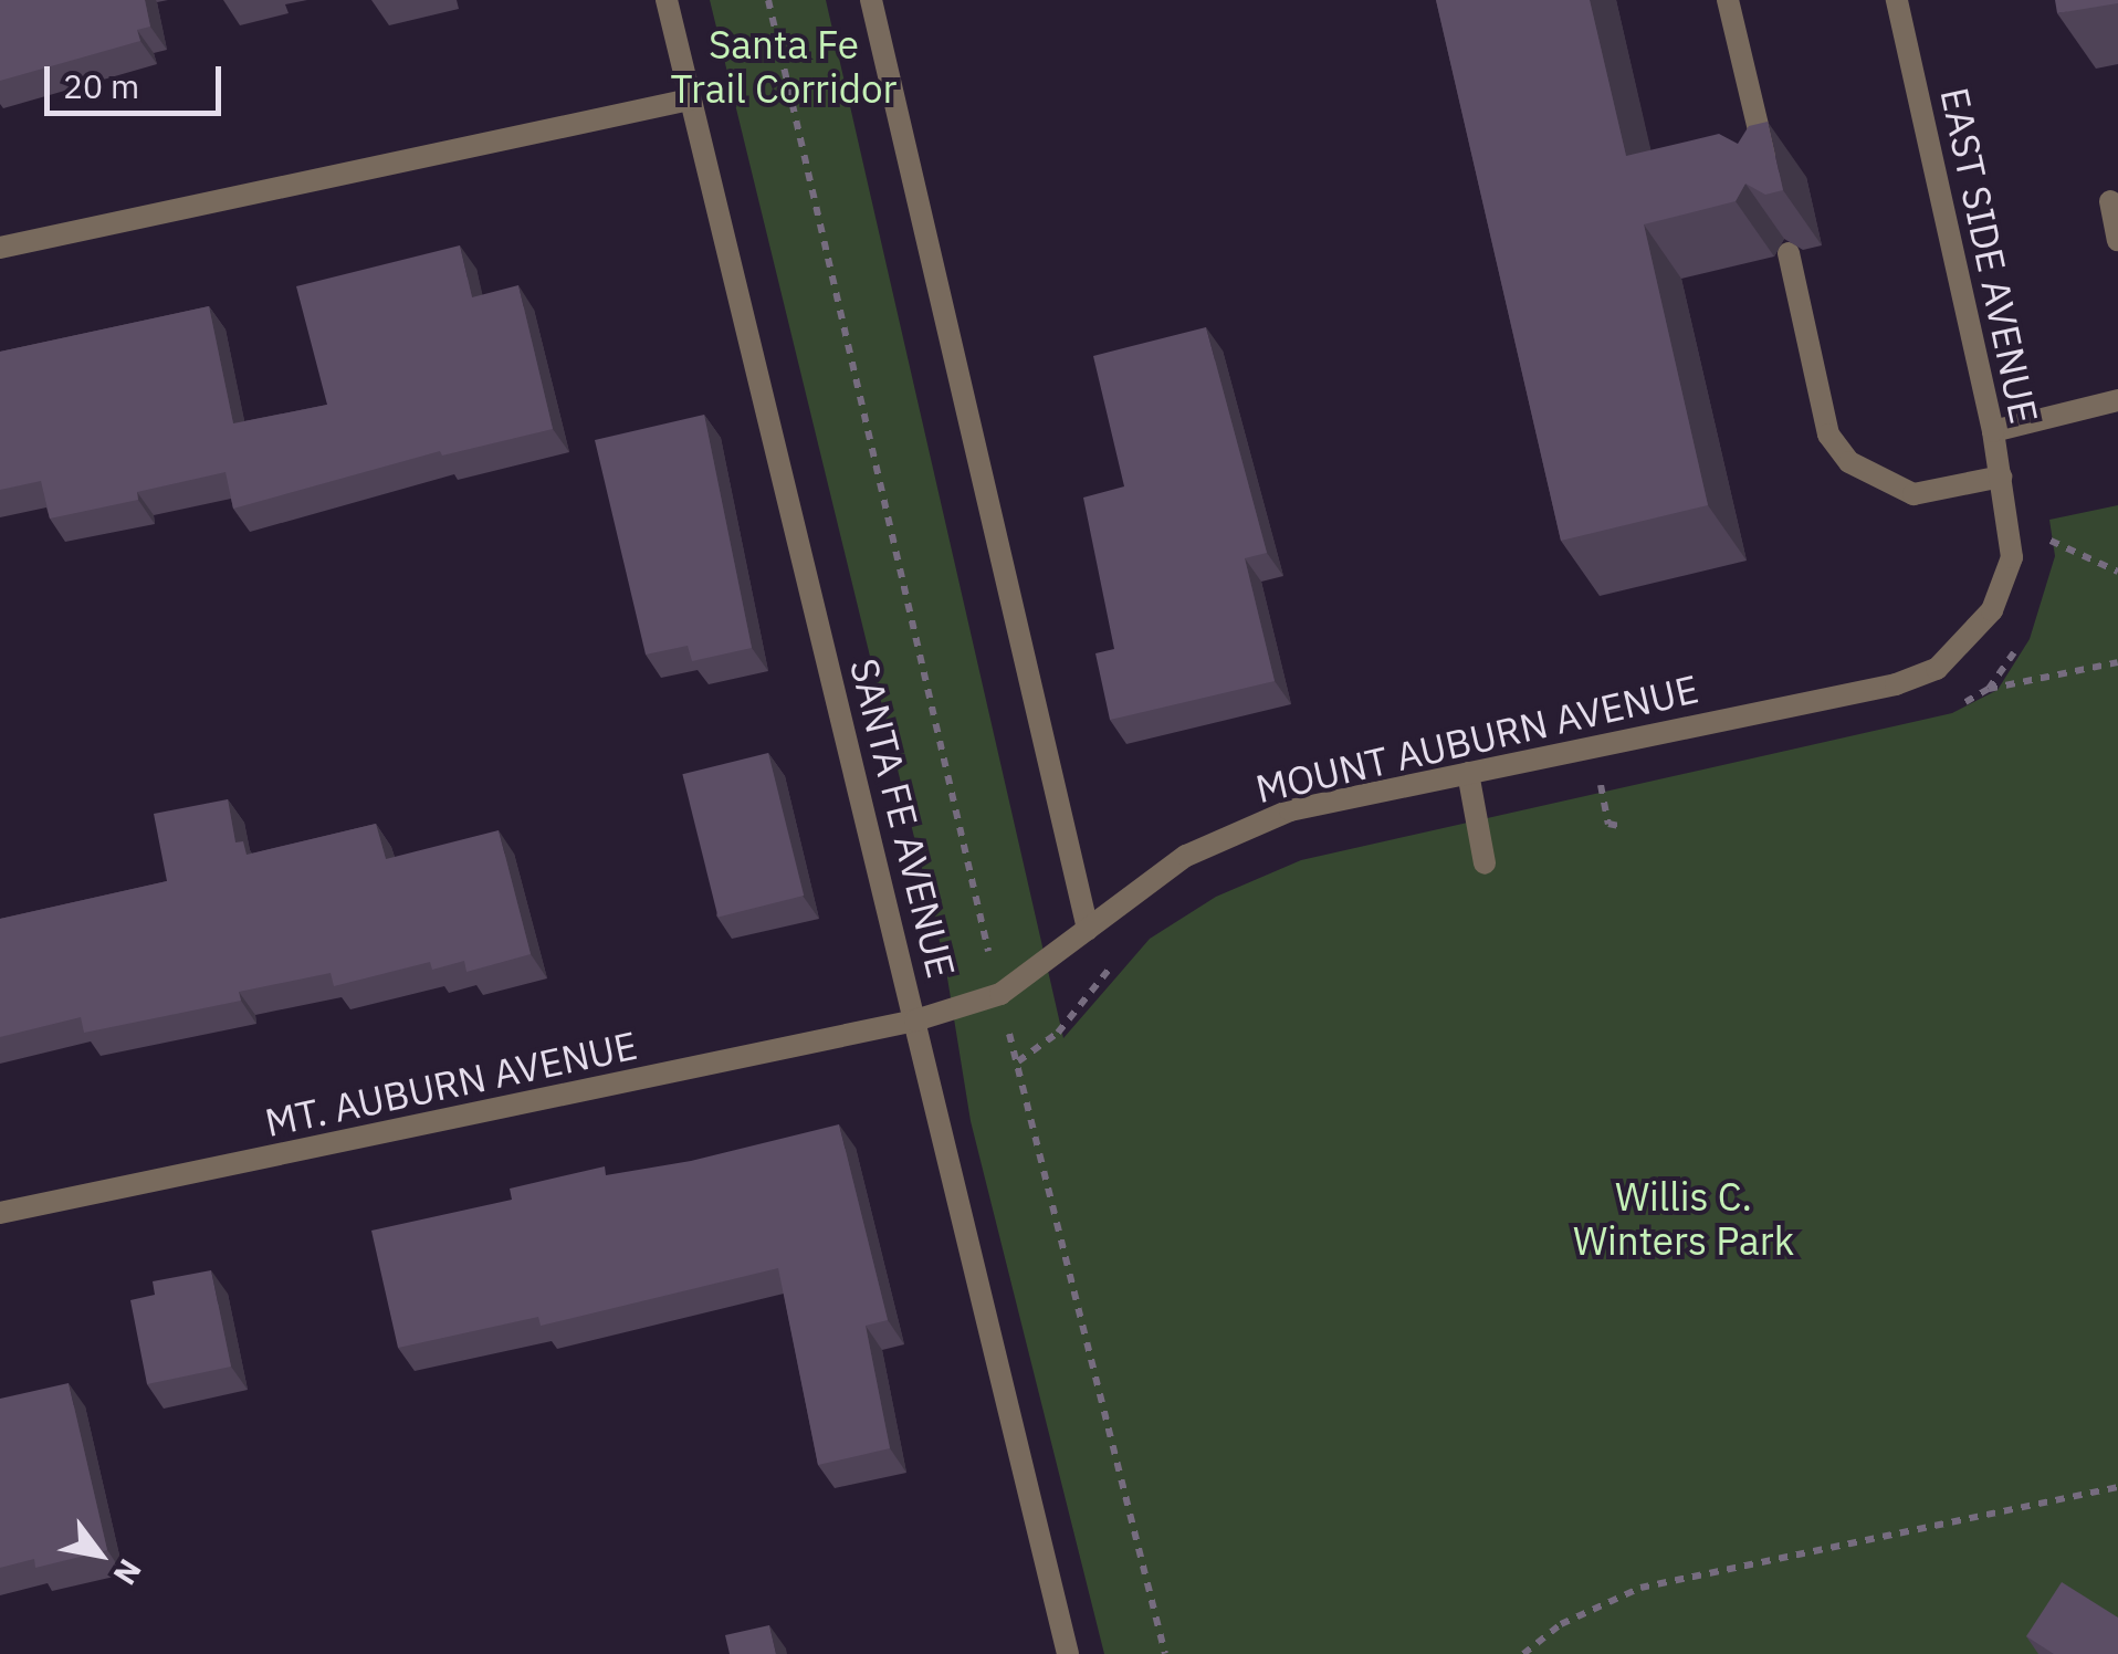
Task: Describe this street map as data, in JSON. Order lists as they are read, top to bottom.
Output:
{
  "streets": {
    "street": [
      "EAST SIDE AVENUE",
      "MOUNT AUBURN AVENUE",
      "SANTA FE AVENUE",
      "MT. AUBURN AVENUE"
    ]
  },
  "crossings": [
    ["EAST SIDE AVENUE", "MOUNT AUBURN AVENUE"],
    ["MOUNT AUBURN AVENUE", "SANTA FE AVENUE"],
    ["MOUNT AUBURN AVENUE", "MT. AUBURN AVENUE"],
    ["SANTA FE AVENUE", "MT. AUBURN AVENUE"]
  ],
  "parks": ["Santa Fe Trail Corridor", "Willis C. Winters Park"],
  "scale_bar": "20 m",
  "north": "bottom right"
}
